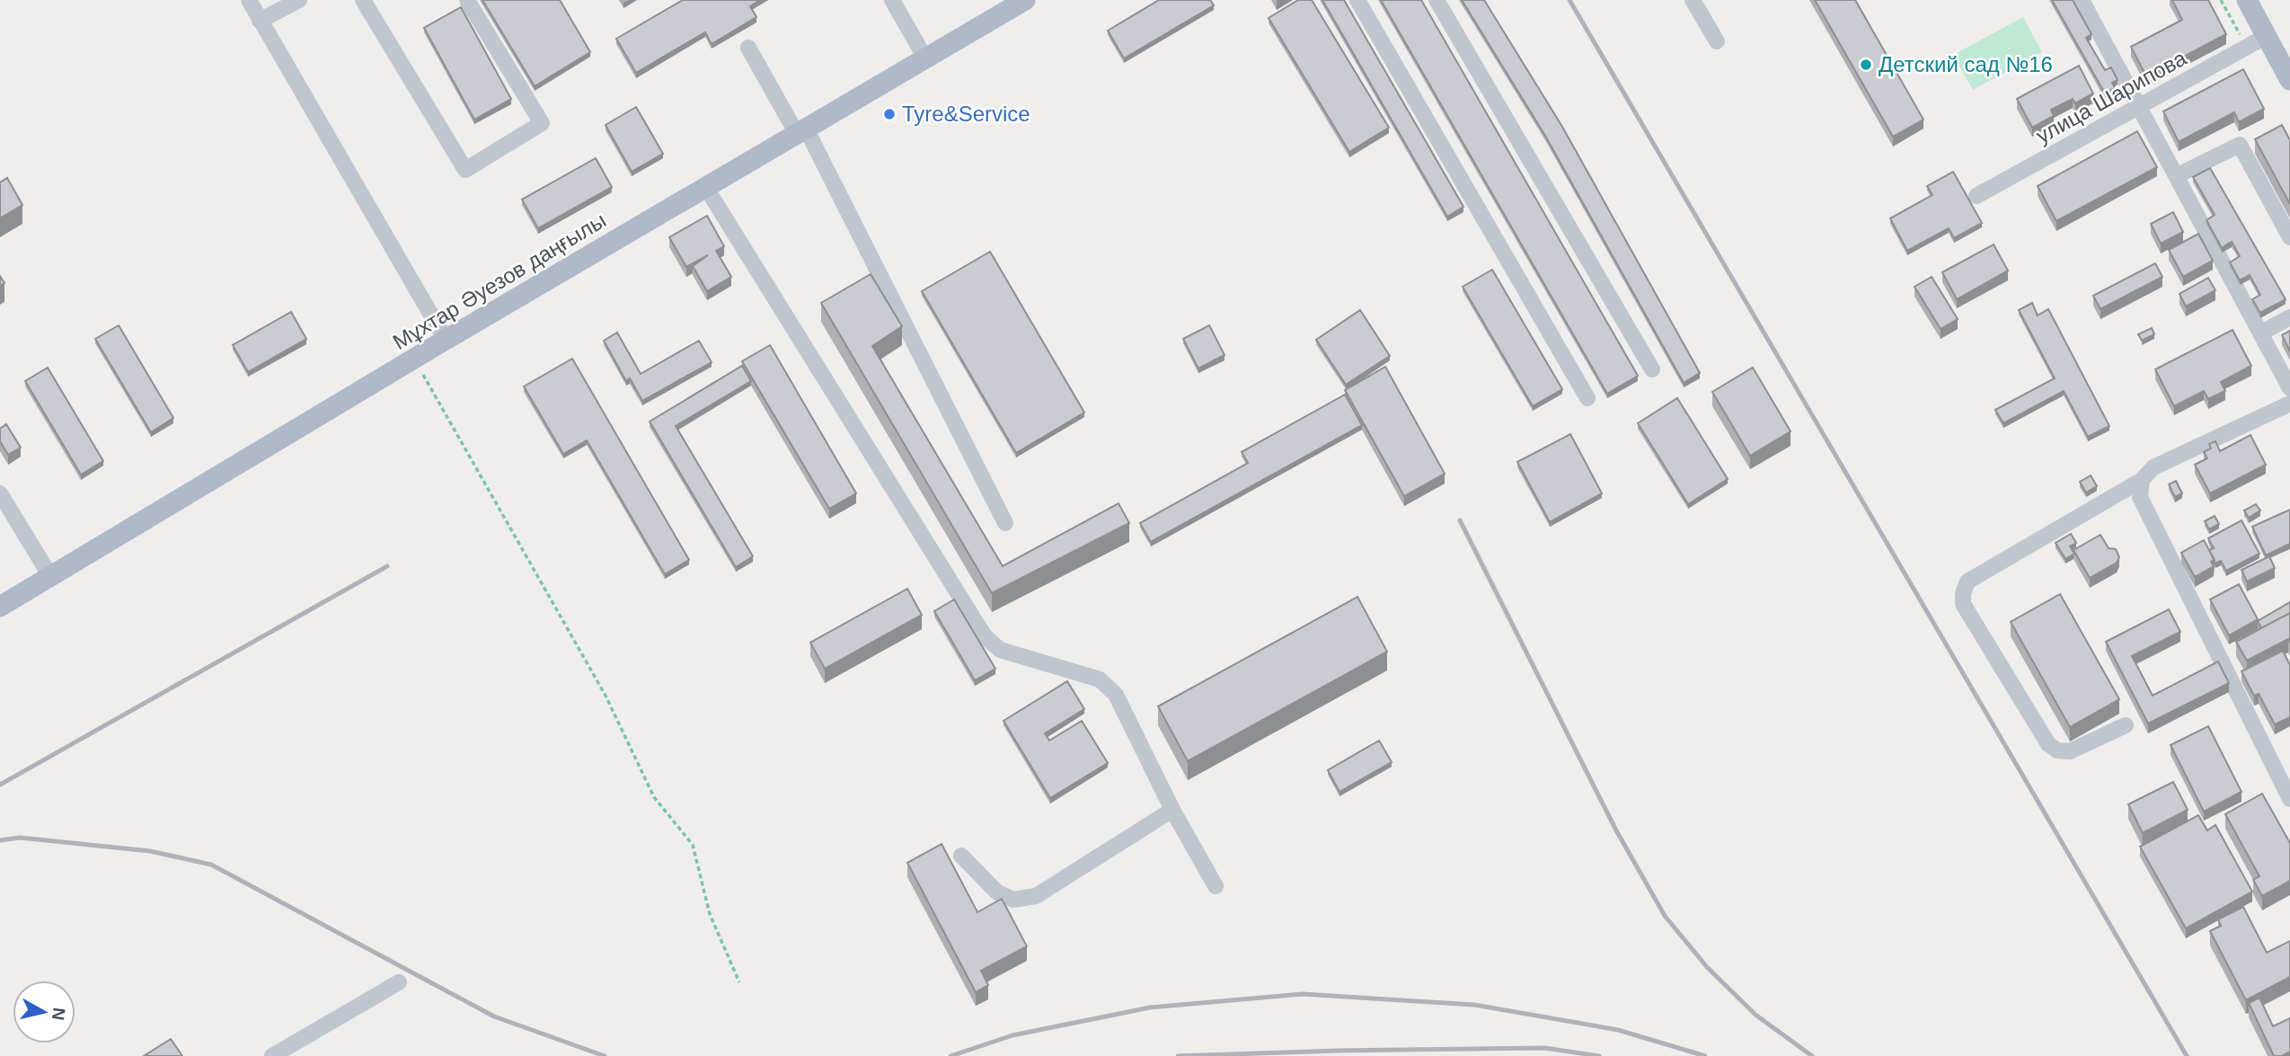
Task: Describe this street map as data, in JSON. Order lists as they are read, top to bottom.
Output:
{
  "streets": {
    "main road": ["Мұхтар Әуезов даңғылы"],
    "street": ["улица Шарипова"]
  },
  "places": ["Детский сад №16", "Tyre&Service"],
  "north": "right"
}
